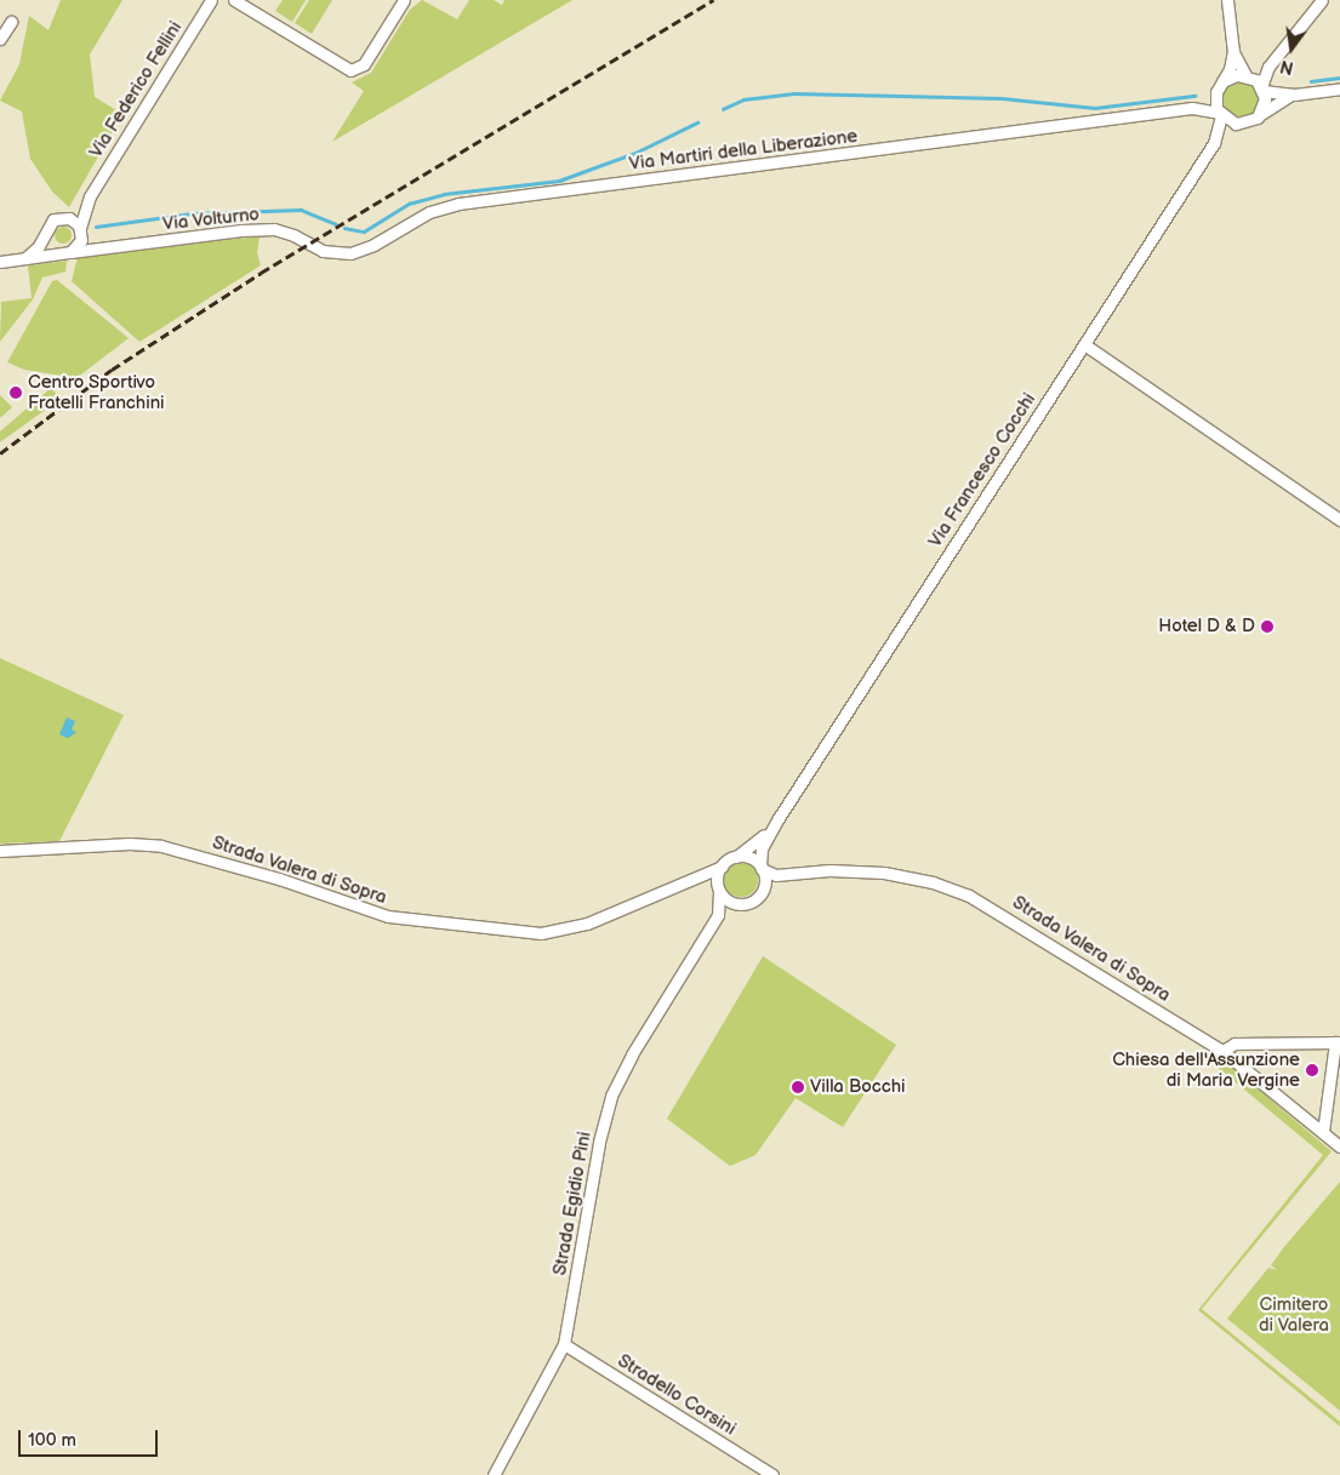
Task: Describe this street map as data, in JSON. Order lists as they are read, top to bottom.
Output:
{
  "streets": {
    "street": [
      "Via Federico Fellini",
      "Via Martiri della Liberazione",
      "Via Volturno",
      "Via Francesco Cocchi",
      "Strada Valera di Sopra",
      "Strada Egidio Pini",
      "Stradello Corsini"
    ]
  },
  "crossings": [
    ["Via Federico Fellini", "Via Volturno"],
    ["Via Martiri della Liberazione", "Via Volturno"],
    ["Via Martiri della Liberazione", "Via Francesco Cocchi"],
    ["Via Francesco Cocchi", "Strada Valera di Sopra"],
    ["Via Francesco Cocchi", "Strada Egidio Pini"],
    ["Strada Valera di Sopra", "Strada Egidio Pini"],
    ["Strada Egidio Pini", "Stradello Corsini"]
  ],
  "parks": ["Cimitero di Valera"],
  "places": [
    "Centro Sportivo Fratelli Franchini",
    "Hotel D & D",
    "Chiesa dell'Assunzione di Maria Vergine",
    "Villa Bocchi"
  ],
  "scale_bar": "100 m",
  "north": "bottom"
}
